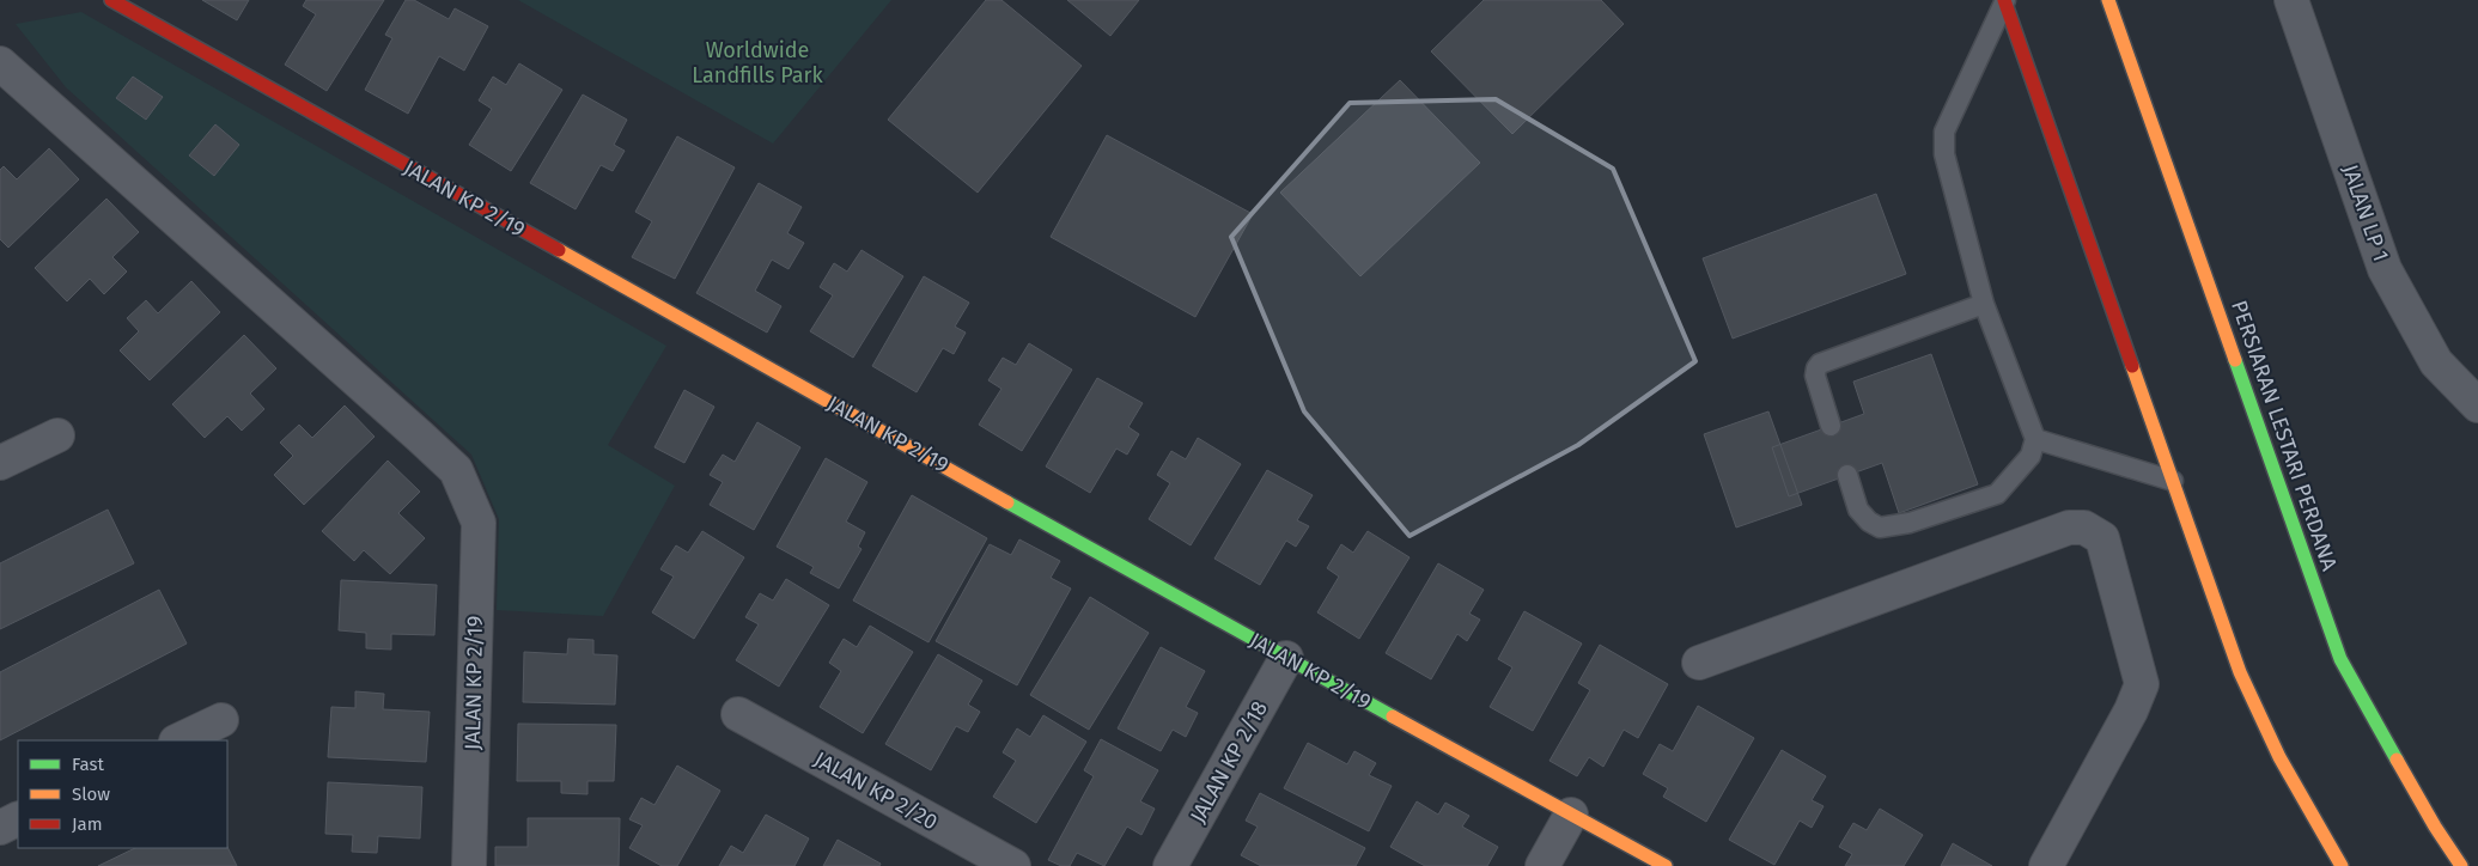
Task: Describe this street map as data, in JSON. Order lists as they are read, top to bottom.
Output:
{
  "streets": {
    "main road": ["JALAN KP 2/19", "PERSIARAN LESTARI PERDANA"],
    "street": ["JALAN LP 1", "JALAN KP 2/18", "JALAN KP 2/20"]
  },
  "crossings": [
    ["JALAN KP 2/19", "JALAN KP 2/18"]
  ],
  "parks": ["Worldwide Landfills Park"],
  "legend": ["Fast", "Slow", "Jam"]
}
